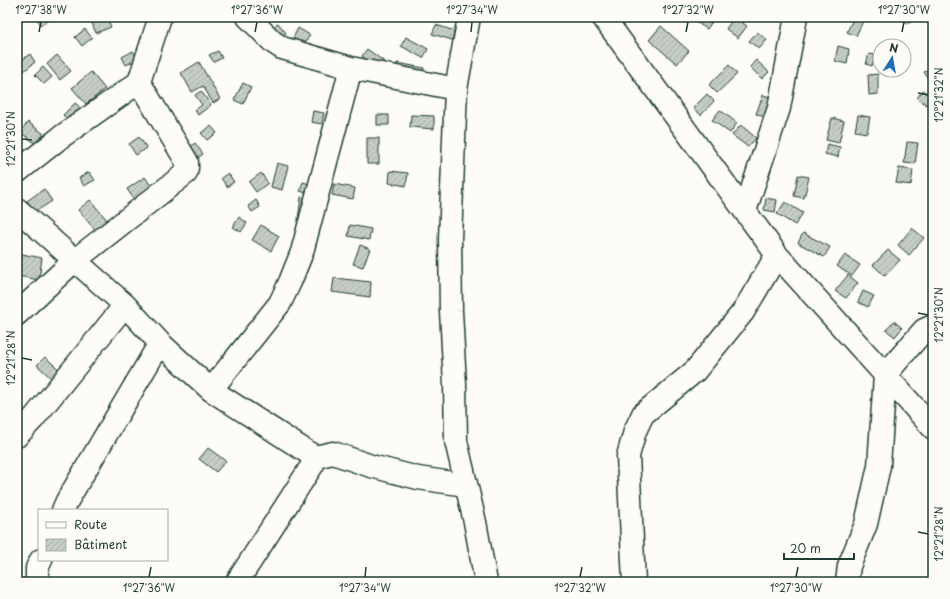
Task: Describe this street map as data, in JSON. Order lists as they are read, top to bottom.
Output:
{
  "legend": ["Route", "Bâtiment"],
  "scale_bar": "20 m",
  "north": "top",
  "coordinates": [
    "1°27'38\"W",
    "1°27'36\"W",
    "1°27'34\"W",
    "1°27'32\"W",
    "1°27'30\"W",
    "12°21'32\"N",
    "12°21'30\"N",
    "12°21'28\"N"
  ]
}
